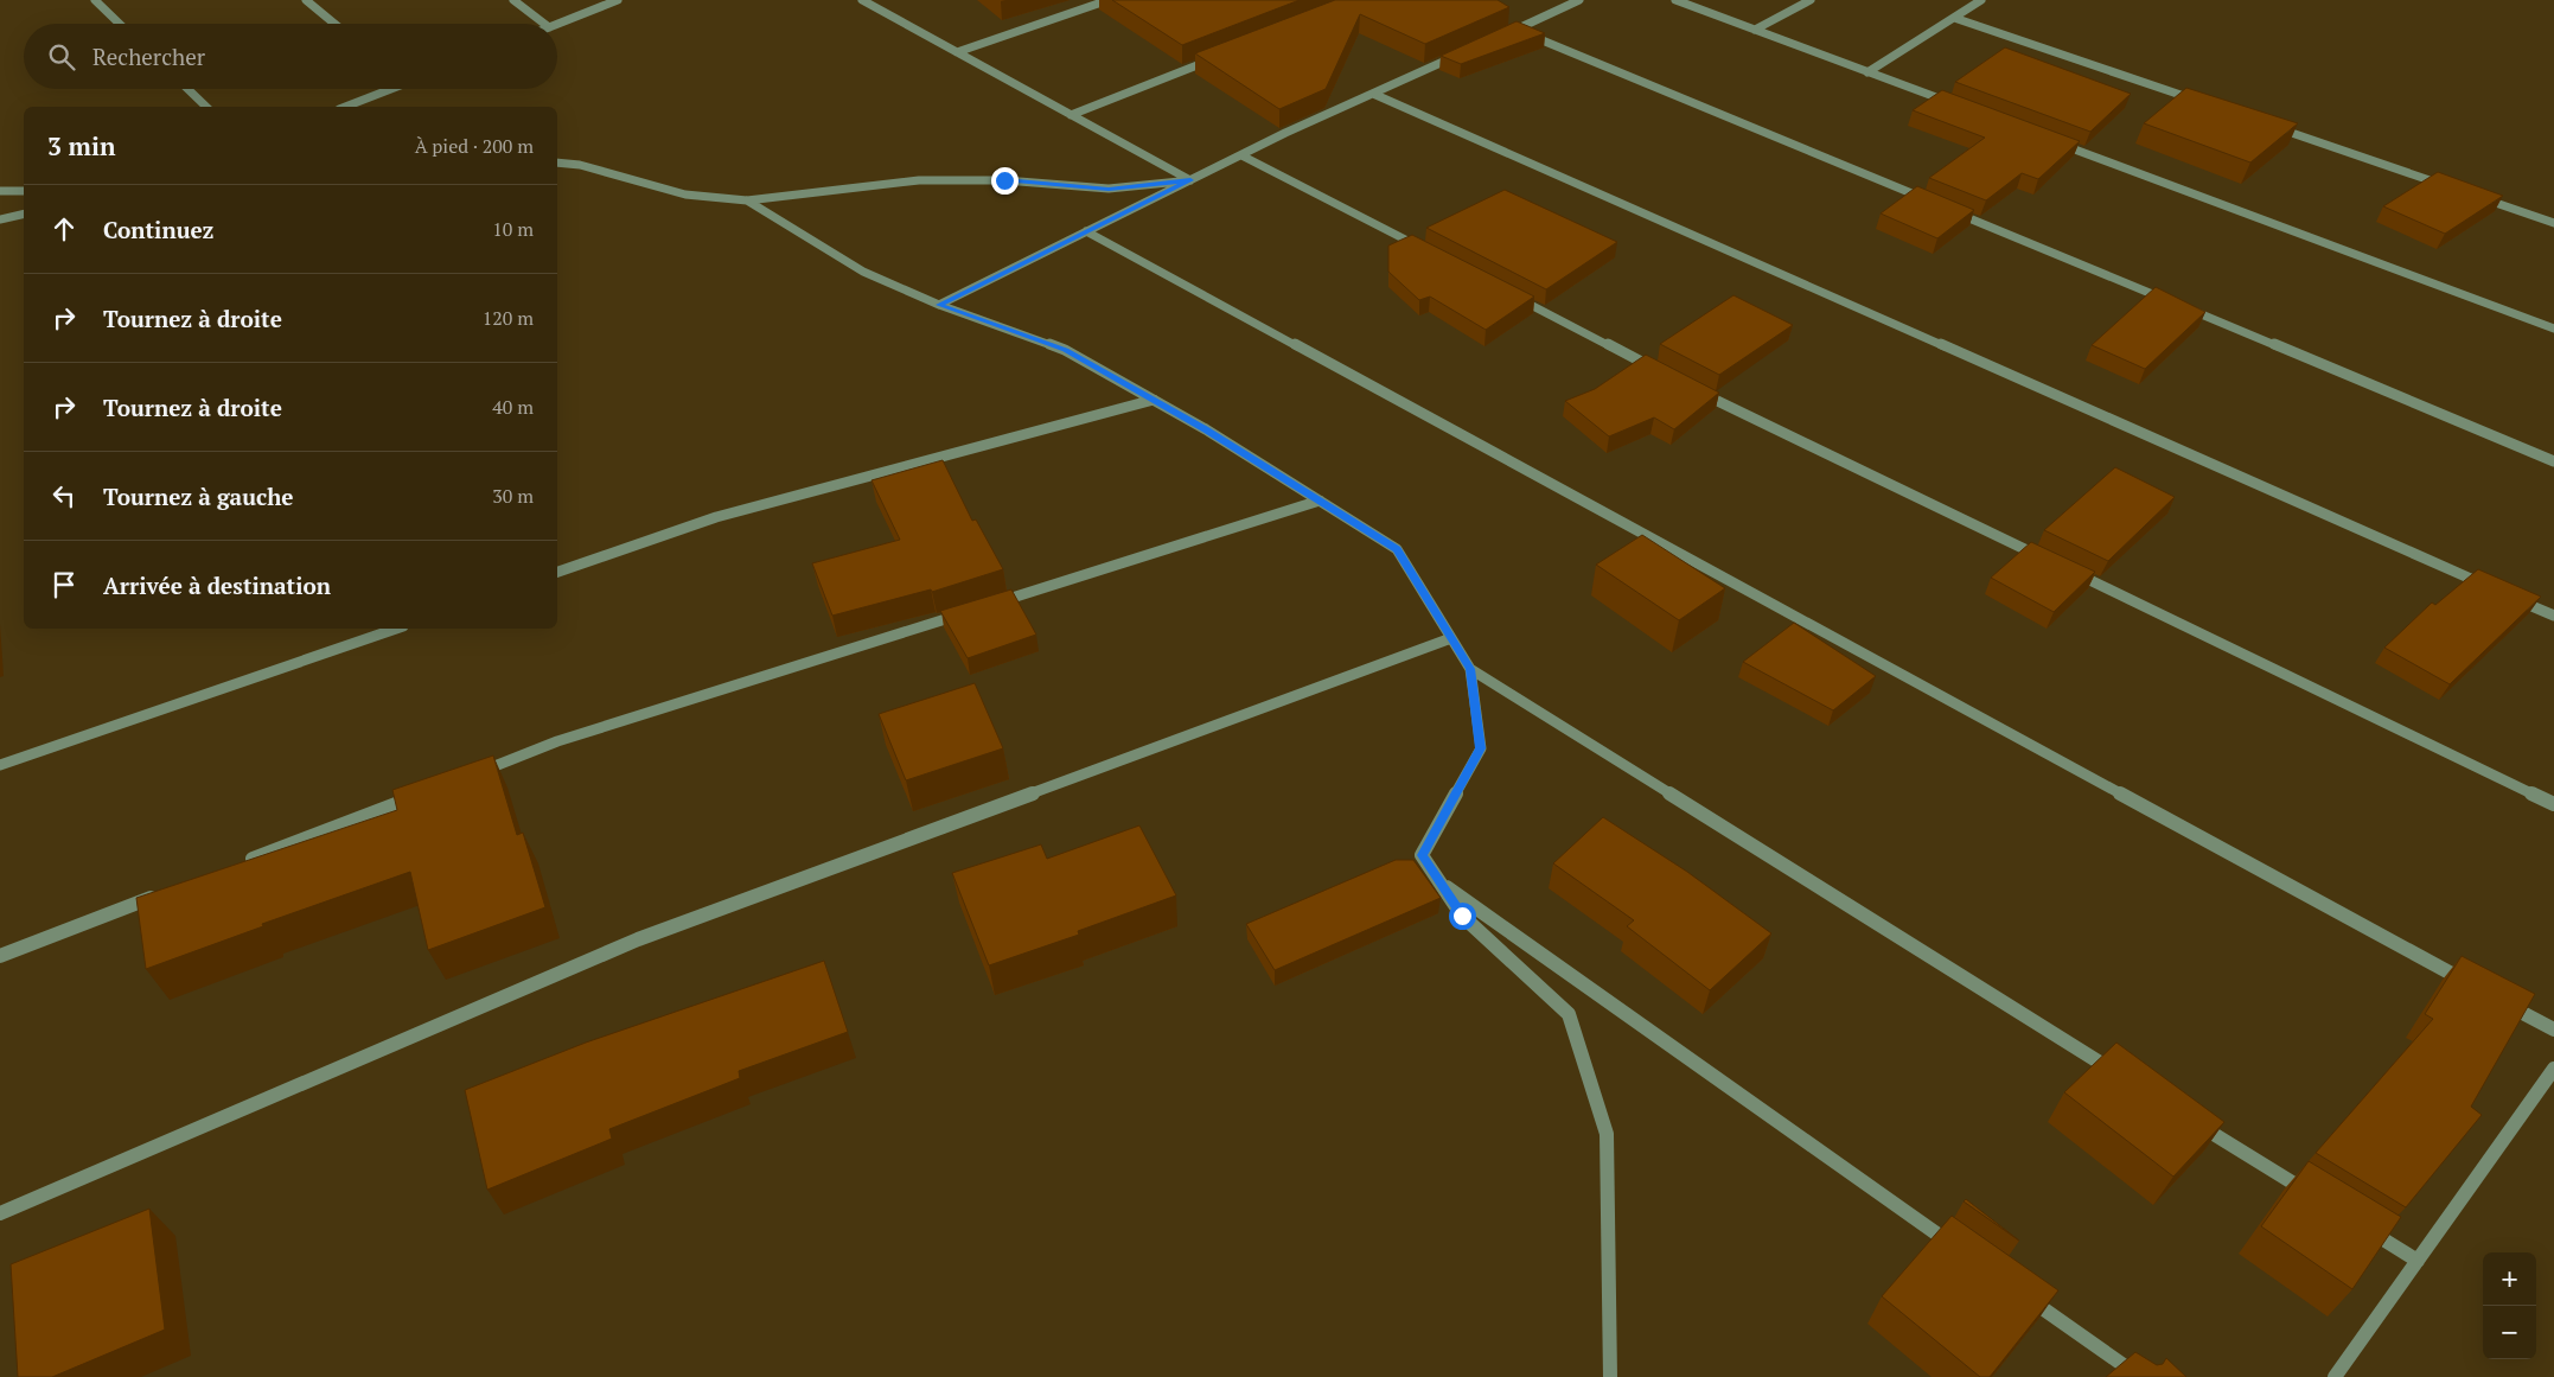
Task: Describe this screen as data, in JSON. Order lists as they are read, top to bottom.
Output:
{
  "page": {
    "search": "Rechercher",
    "heading": ["3 min", "À pied · 200 m"],
    "list": [
      ["Continuez", "10 m"],
      ["Tournez à droite", "120 m"],
      ["Tournez à droite", "40 m"],
      ["Tournez à gauche", "30 m"],
      "Arrivée à destination"
    ],
    "map_buttons": ["+", "−"]
  }
}
